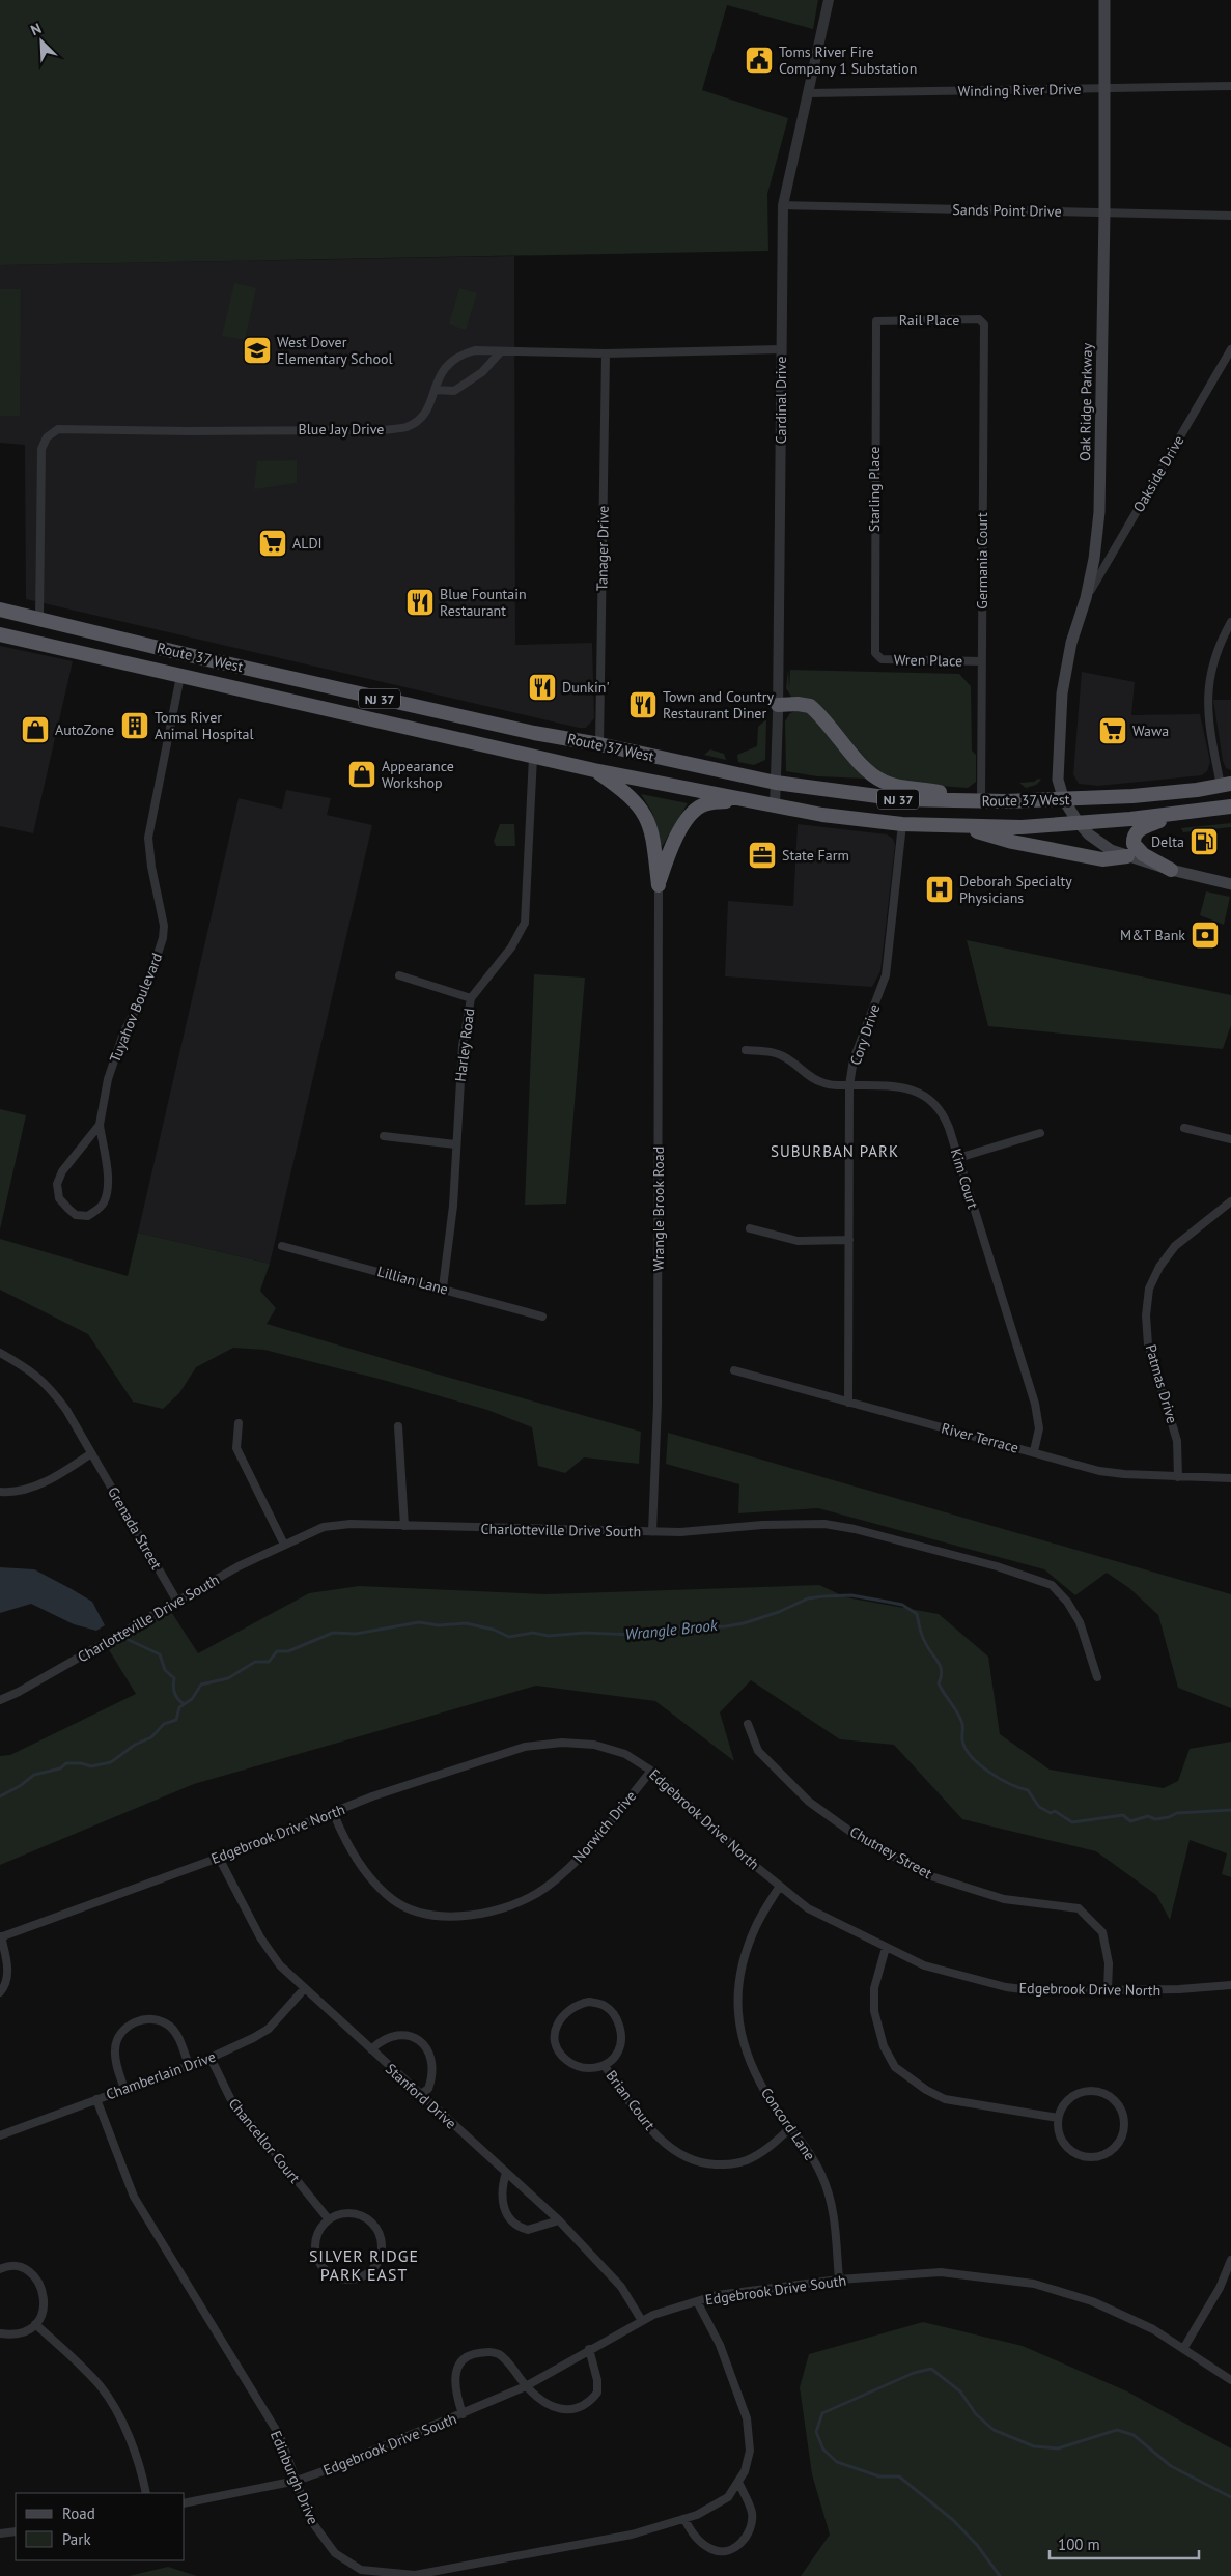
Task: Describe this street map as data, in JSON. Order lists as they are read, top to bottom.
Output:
{
  "streets": {
    "highway": ["Route 37 West", "NJ 37"],
    "main road": ["Oak Ridge Parkway"],
    "street": [
      "Winding River Drive",
      "Sands Point Drive",
      "Rail Place",
      "Cardinal Drive",
      "Blue Jay Drive",
      "Oakside Drive",
      "Starling Place",
      "Tanager Drive",
      "Germania Court",
      "Wren Place",
      "Tuyahov Boulevard",
      "Cory Drive",
      "Harley Road",
      "Kim Court",
      "Wrangle Brook Road",
      "Lillian Lane",
      "Patmas Drive",
      "River Terrace",
      "Grenada Street",
      "Charlotteville Drive South",
      "Edgebrook Drive North",
      "Norwich Drive",
      "Chutney Street",
      "Chamberlain Drive",
      "Stanford Drive",
      "Brian Court",
      "Concord Lane",
      "Chancellor Court",
      "Edgebrook Drive South",
      "Edinburgh Drive"
    ]
  },
  "crossings": [
    ["Winding River Drive", "Cardinal Drive"],
    ["Winding River Drive", "Oak Ridge Parkway"],
    ["Sands Point Drive", "Cardinal Drive"],
    ["Sands Point Drive", "Oak Ridge Parkway"],
    ["Rail Place", "Starling Place"],
    ["Rail Place", "Germania Court"],
    ["Cardinal Drive", "Blue Jay Drive"],
    ["Cardinal Drive", "Route 37 West"],
    ["Oak Ridge Parkway", "Oakside Drive"],
    ["Oak Ridge Parkway", "Route 37 West"],
    ["Blue Jay Drive", "Tanager Drive"],
    ["Blue Jay Drive", "Route 37 West"],
    ["Starling Place", "Wren Place"],
    ["Tanager Drive", "Route 37 West"],
    ["Germania Court", "Route 37 West"],
    ["Germania Court", "Wren Place"],
    ["Route 37 West", "Tuyahov Boulevard"],
    ["Route 37 West", "Cory Drive"],
    ["Route 37 West", "Harley Road"],
    ["Cory Drive", "Kim Court"],
    ["Cory Drive", "River Terrace"],
    ["Harley Road", "Lillian Lane"],
    ["Kim Court", "River Terrace"],
    ["Wrangle Brook Road", "Charlotteville Drive South"],
    ["Patmas Drive", "River Terrace"],
    ["Grenada Street", "Charlotteville Drive South"],
    ["Edgebrook Drive North", "Norwich Drive"],
    ["Edgebrook Drive North", "Chutney Street"],
    ["Edgebrook Drive North", "Stanford Drive"],
    ["Edgebrook Drive North", "Concord Lane"],
    ["Chamberlain Drive", "Stanford Drive"],
    ["Chamberlain Drive", "Chancellor Court"],
    ["Chamberlain Drive", "Edinburgh Drive"],
    ["Stanford Drive", "Edgebrook Drive South"],
    ["Brian Court", "Concord Lane"],
    ["Concord Lane", "Edgebrook Drive South"],
    ["Edgebrook Drive South", "Edinburgh Drive"]
  ],
  "districts": ["SUBURBAN PARK", "SILVER RIDGE PARK EAST"],
  "water": ["Wrangle Brook"],
  "places": {
    "public building": ["Toms River Fire Company 1 Substation"],
    "school or university": ["West Dover Elementary School"],
    "supermarket": ["ALDI", "Wawa"],
    "restaurant": ["Blue Fountain Restaurant", "Dunkin'", "Town and Country Restaurant Diner"],
    "building": ["Toms River Animal Hospital"],
    "shop": ["AutoZone", "Appearance Workshop"],
    "fuel station": ["Delta"],
    "office": ["State Farm"],
    "hospital": ["Deborah Specialty Physicians"],
    "bank": ["M&T Bank"]
  },
  "legend": ["Road", "Park"],
  "scale_bar": "100 m",
  "north": "top left"
}
